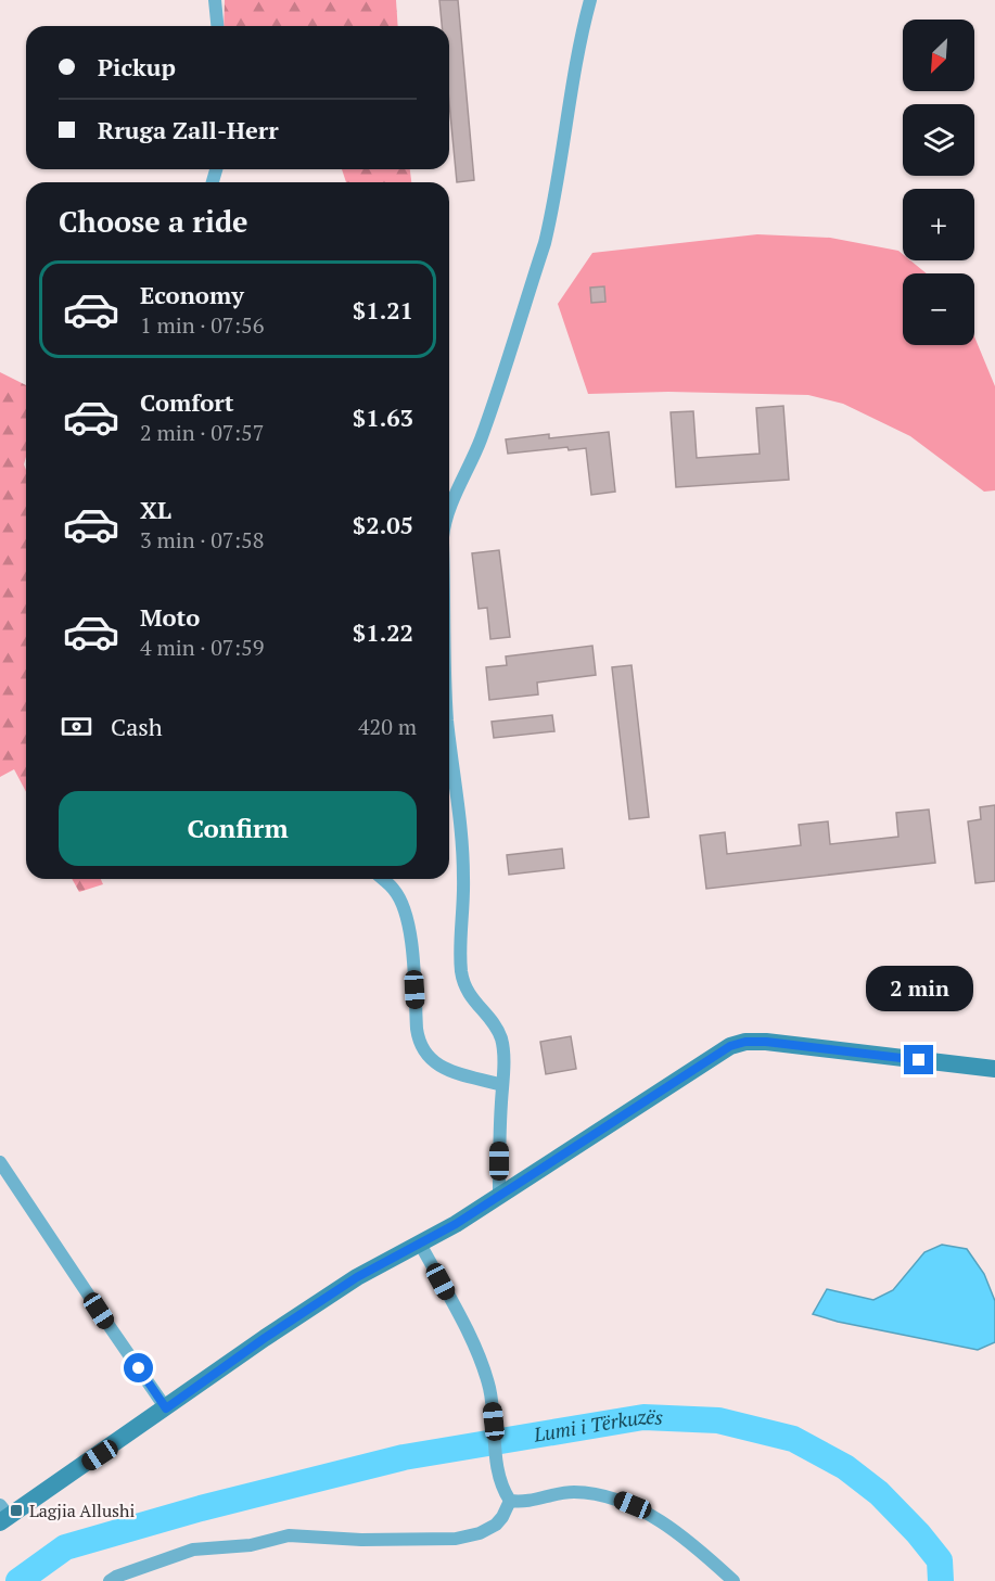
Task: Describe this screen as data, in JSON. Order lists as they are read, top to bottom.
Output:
{
  "water": ["Lumi i Tërkuzës"],
  "places": {
    "transit": ["Lagjia Allushi"]
  },
  "north": "bottom left",
  "page": {
    "map_buttons": ["+", "−"],
    "banner": ["Pickup", "Rruga Zall-Herr"],
    "heading": "Choose a ride",
    "list": [
      {
        "name": "Economy",
        "note": "1 min · 07:56",
        "value": "$1.21"
      },
      {
        "name": "Comfort",
        "note": "2 min · 07:57",
        "value": "$1.63"
      },
      {
        "name": "XL",
        "note": "3 min · 07:58",
        "value": "$2.05"
      },
      {
        "name": "Moto",
        "note": "4 min · 07:59",
        "value": "$1.22"
      }
    ],
    "pay": ["Cash", "420 m"],
    "buttons": "Confirm",
    "bubble": "2 min"
  }
}
